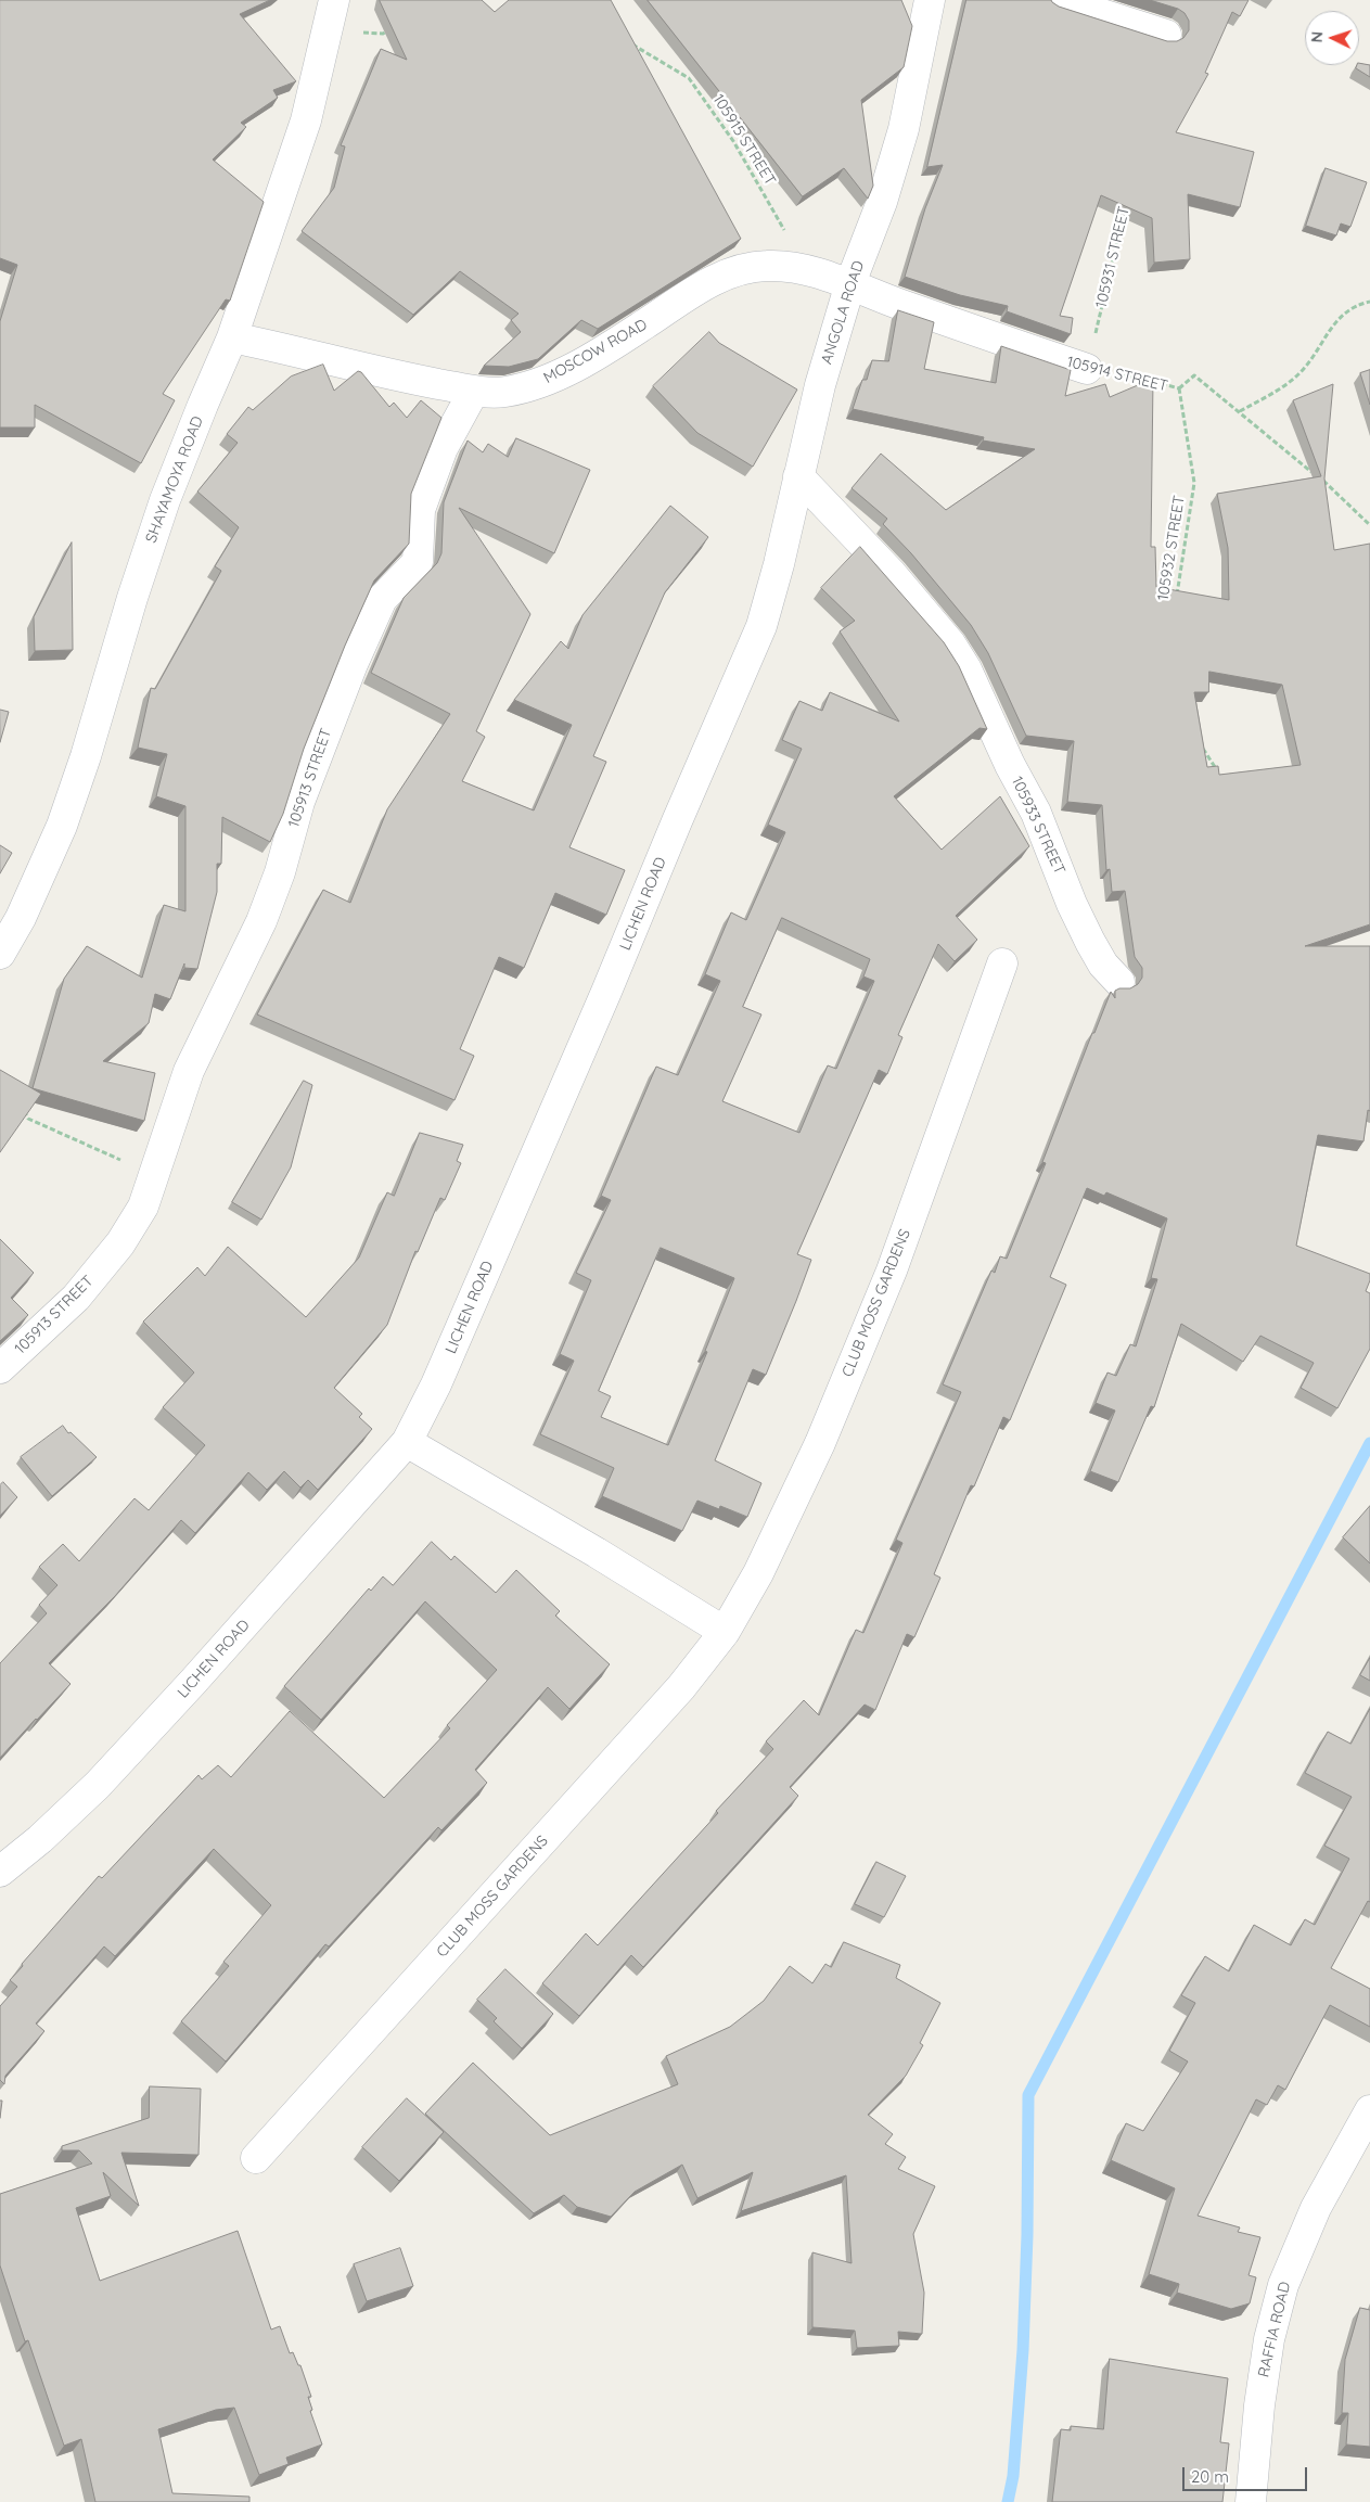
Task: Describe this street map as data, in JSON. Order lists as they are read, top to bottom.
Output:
{
  "streets": {
    "street": [
      "ANGOLA ROAD",
      "MOSCOW ROAD",
      "105914 STREET",
      "SHAYAMOYA ROAD",
      "105913 STREET",
      "105933 STREET",
      "LICHEN ROAD",
      "CLUB MOSS GARDENS",
      "RAFFIA ROAD"
    ],
    "path": ["105915 STREET", "105931 STREET", "105932 STREET"]
  },
  "crossings": [
    ["105915 STREET", "MOSCOW ROAD"],
    ["105931 STREET", "105914 STREET"],
    ["ANGOLA ROAD", "MOSCOW ROAD"],
    ["ANGOLA ROAD", "105914 STREET"],
    ["ANGOLA ROAD", "105933 STREET"],
    ["ANGOLA ROAD", "LICHEN ROAD"],
    ["MOSCOW ROAD", "105914 STREET"],
    ["MOSCOW ROAD", "SHAYAMOYA ROAD"],
    ["MOSCOW ROAD", "105913 STREET"],
    ["105914 STREET", "105932 STREET"]
  ],
  "scale_bar": "20 m",
  "north": "left"
}
